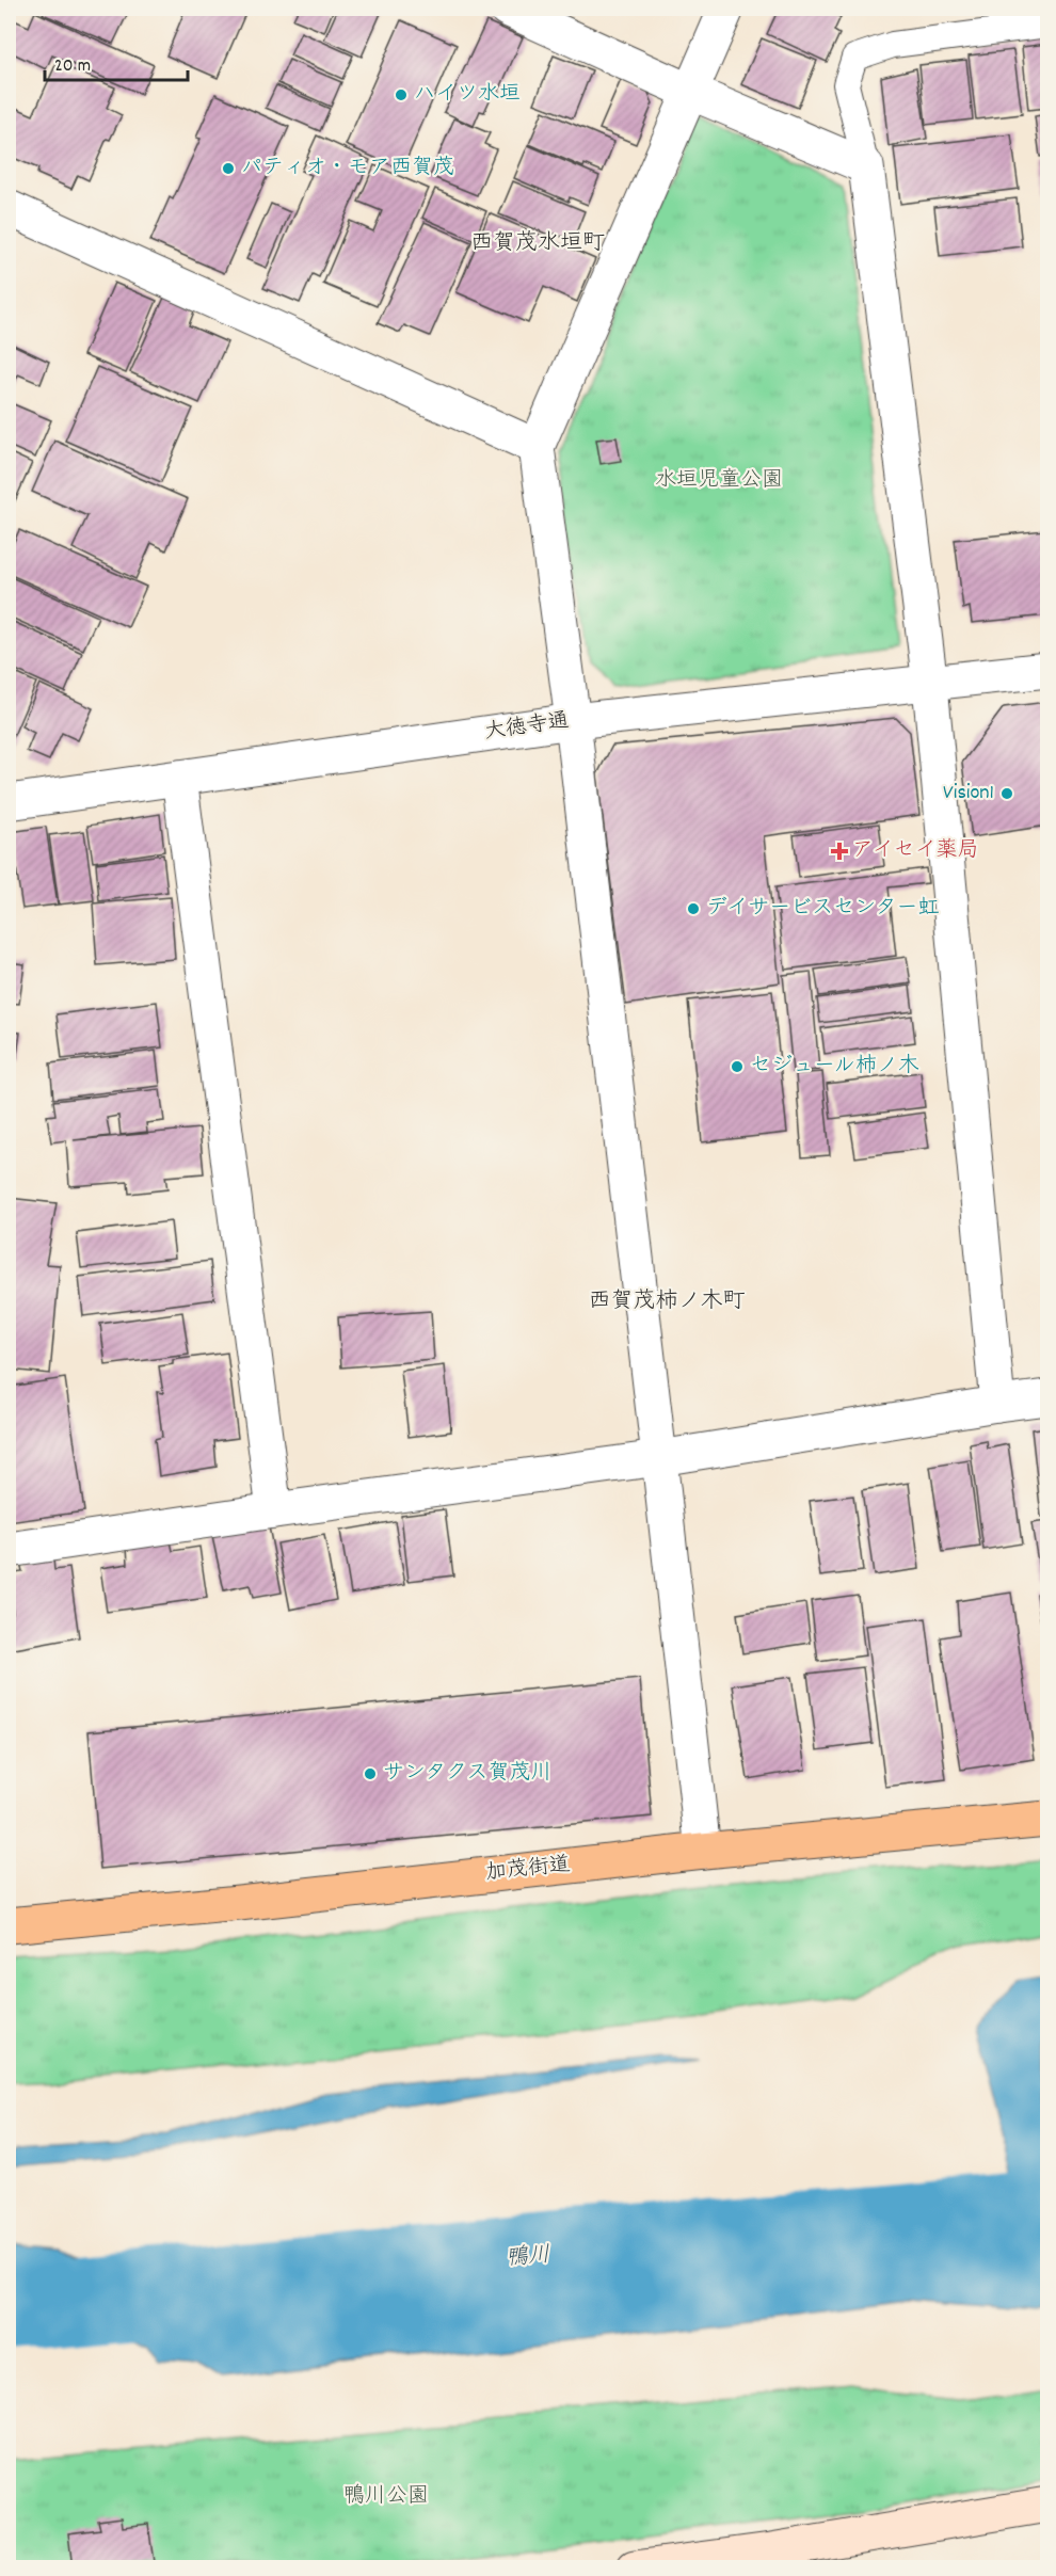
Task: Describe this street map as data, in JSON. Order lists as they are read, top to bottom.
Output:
{
  "streets": {
    "main road": ["加茂街道"],
    "street": ["大徳寺通"]
  },
  "districts": ["西賀茂水垣町", "西賀茂柿ノ木町"],
  "water": ["鴨川"],
  "parks": ["水垣児童公園", "鴨川公園"],
  "places": {
    "other": [
      "ハイツ水垣",
      "パティオ・モア西賀茂",
      "Vision1",
      "デイサービスセンター虹",
      "セジュール柿ノ木",
      "サンタクス賀茂川"
    ],
    "health": ["アイセイ薬局"]
  },
  "scale_bar": "20 m"
}
